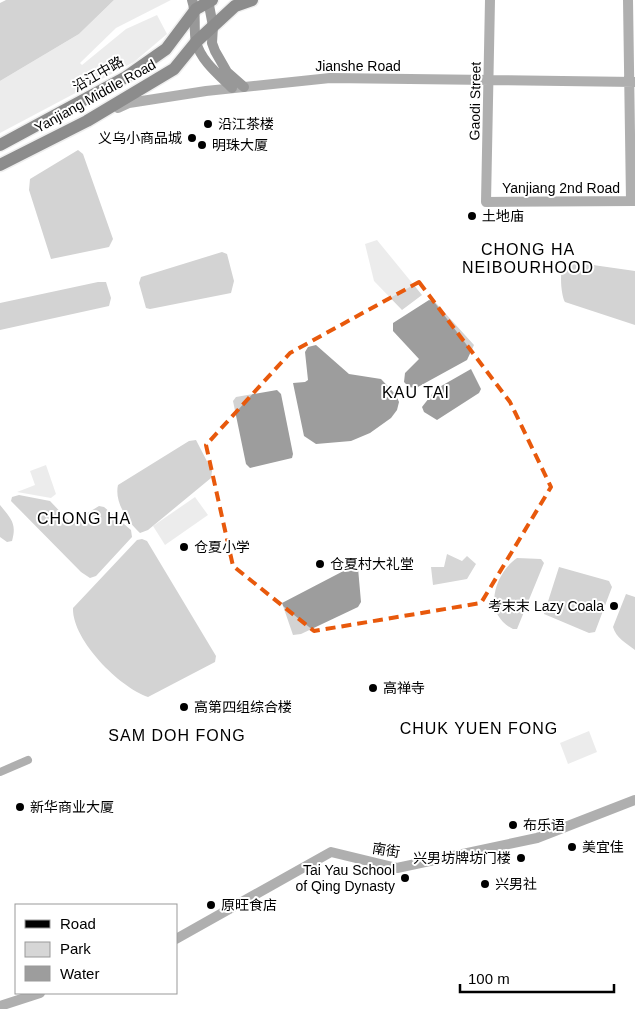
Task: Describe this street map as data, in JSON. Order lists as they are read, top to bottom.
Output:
{
  "streets": {
    "main road": ["沿江中路", "Yanjiang Middle Road"],
    "street": [
      "Jianshe Road",
      "Gaodi Street",
      "Yanjiang 2nd Road",
      "南街"
    ]
  },
  "crossings": [
    ["Jianshe Road", "Yanjiang Middle Road"],
    ["Jianshe Road", "Gaodi Street"],
    ["Gaodi Street", "Yanjiang 2nd Road"]
  ],
  "districts": [
    "CHONG HA NEIBOURHOOD",
    "KAU TAI",
    "CHONG HA",
    "CHUK YUEN FONG",
    "SAM DOH FONG"
  ],
  "places": [
    "沿江茶楼",
    "义乌小商品城",
    "明珠大厦",
    "土地庙",
    "仓夏小学",
    "仓夏村大礼堂",
    "考末末 Lazy Coala",
    "高禅寺",
    "高第四组综合楼",
    "新华商业大厦",
    "布乐语",
    "美宜佳",
    "兴男坊牌坊门楼",
    "Tai Yau School of Qing Dynasty",
    "兴男社",
    "原旺食店"
  ],
  "legend": ["Road", "Park", "Water"],
  "scale_bar": "100 m"
}
